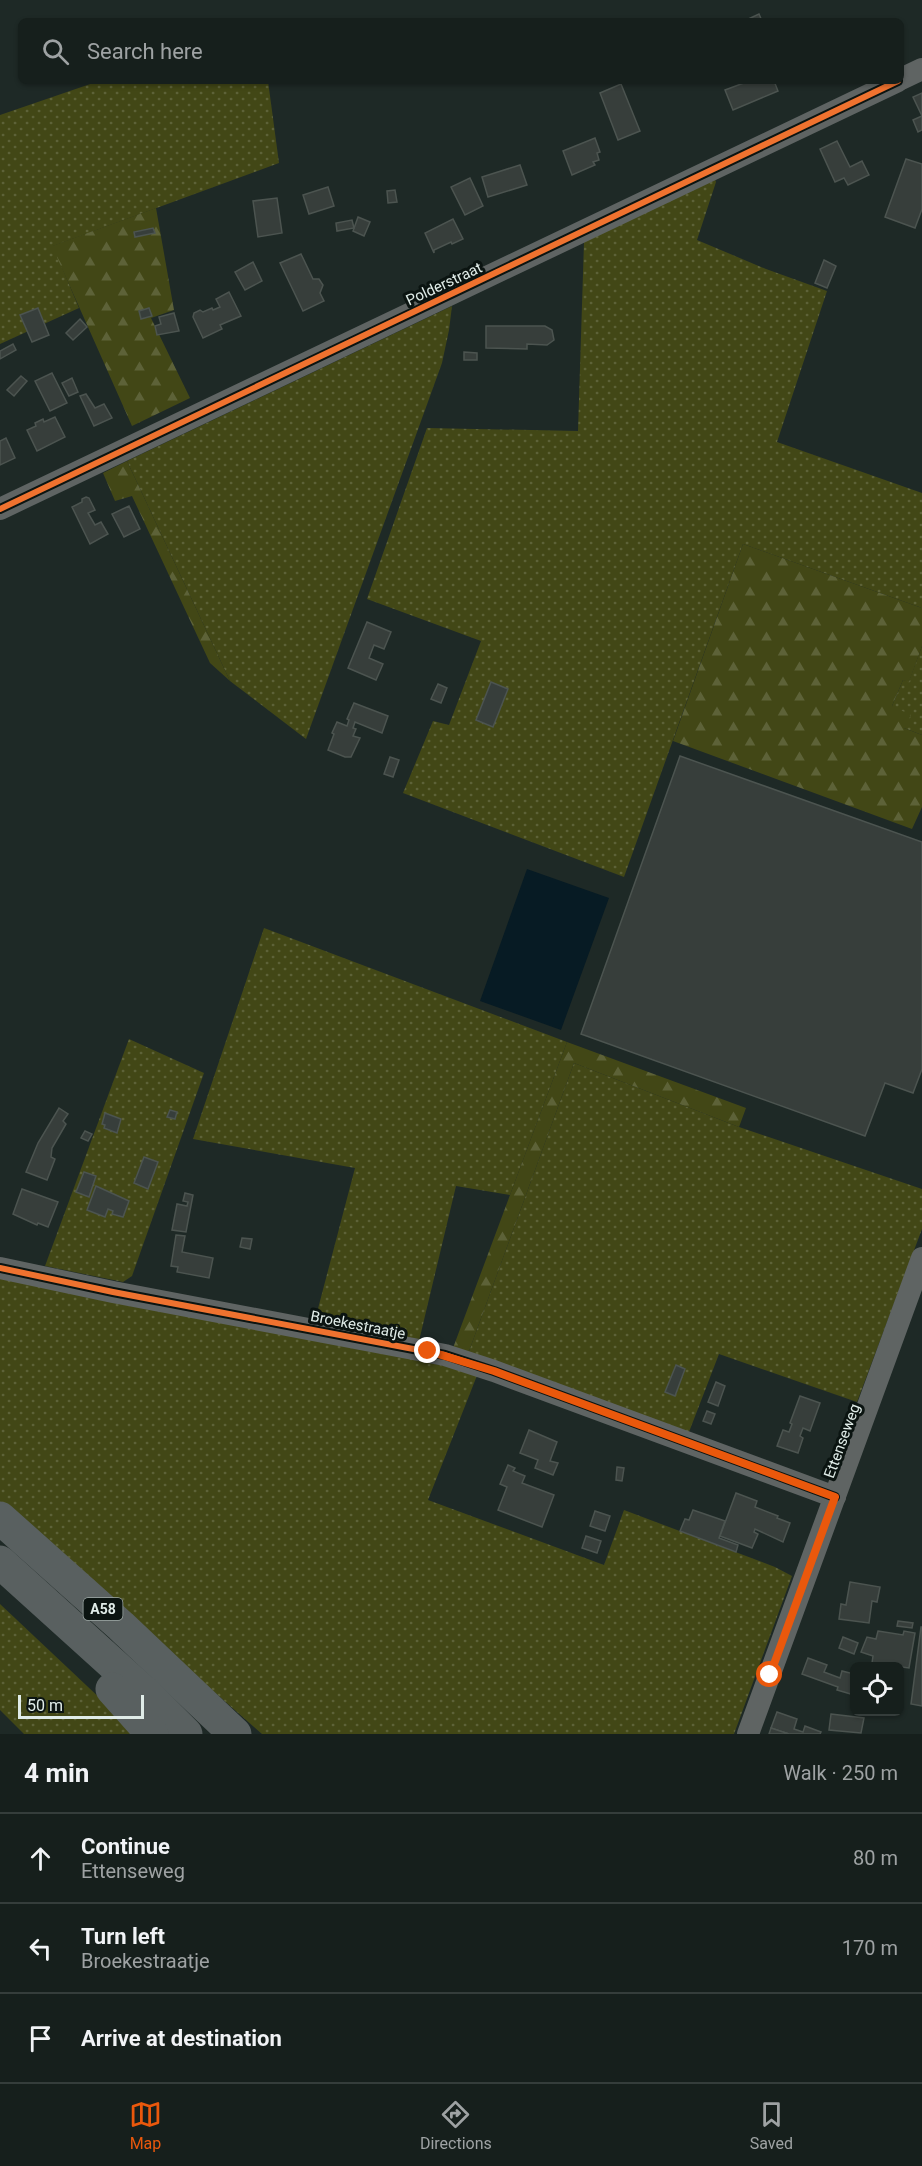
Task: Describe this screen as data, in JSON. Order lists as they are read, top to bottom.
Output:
{
  "streets": {
    "highway": ["A58"],
    "street": ["Polderstraat", "Broekestraatje", "Ettenseweg"]
  },
  "crossings": [
    ["Broekestraatje", "Ettenseweg"]
  ],
  "scale_bar": "50 m",
  "page": {
    "search": "Search here",
    "scale": "50 m",
    "heading": ["4 min", "Walk · 250 m"],
    "list": [
      ["Continue", "Ettenseweg", "80 m"],
      ["Turn left", "Broekestraatje", "170 m"],
      "Arrive at destination"
    ],
    "nav": ["Map", "Directions", "Saved"]
  }
}
